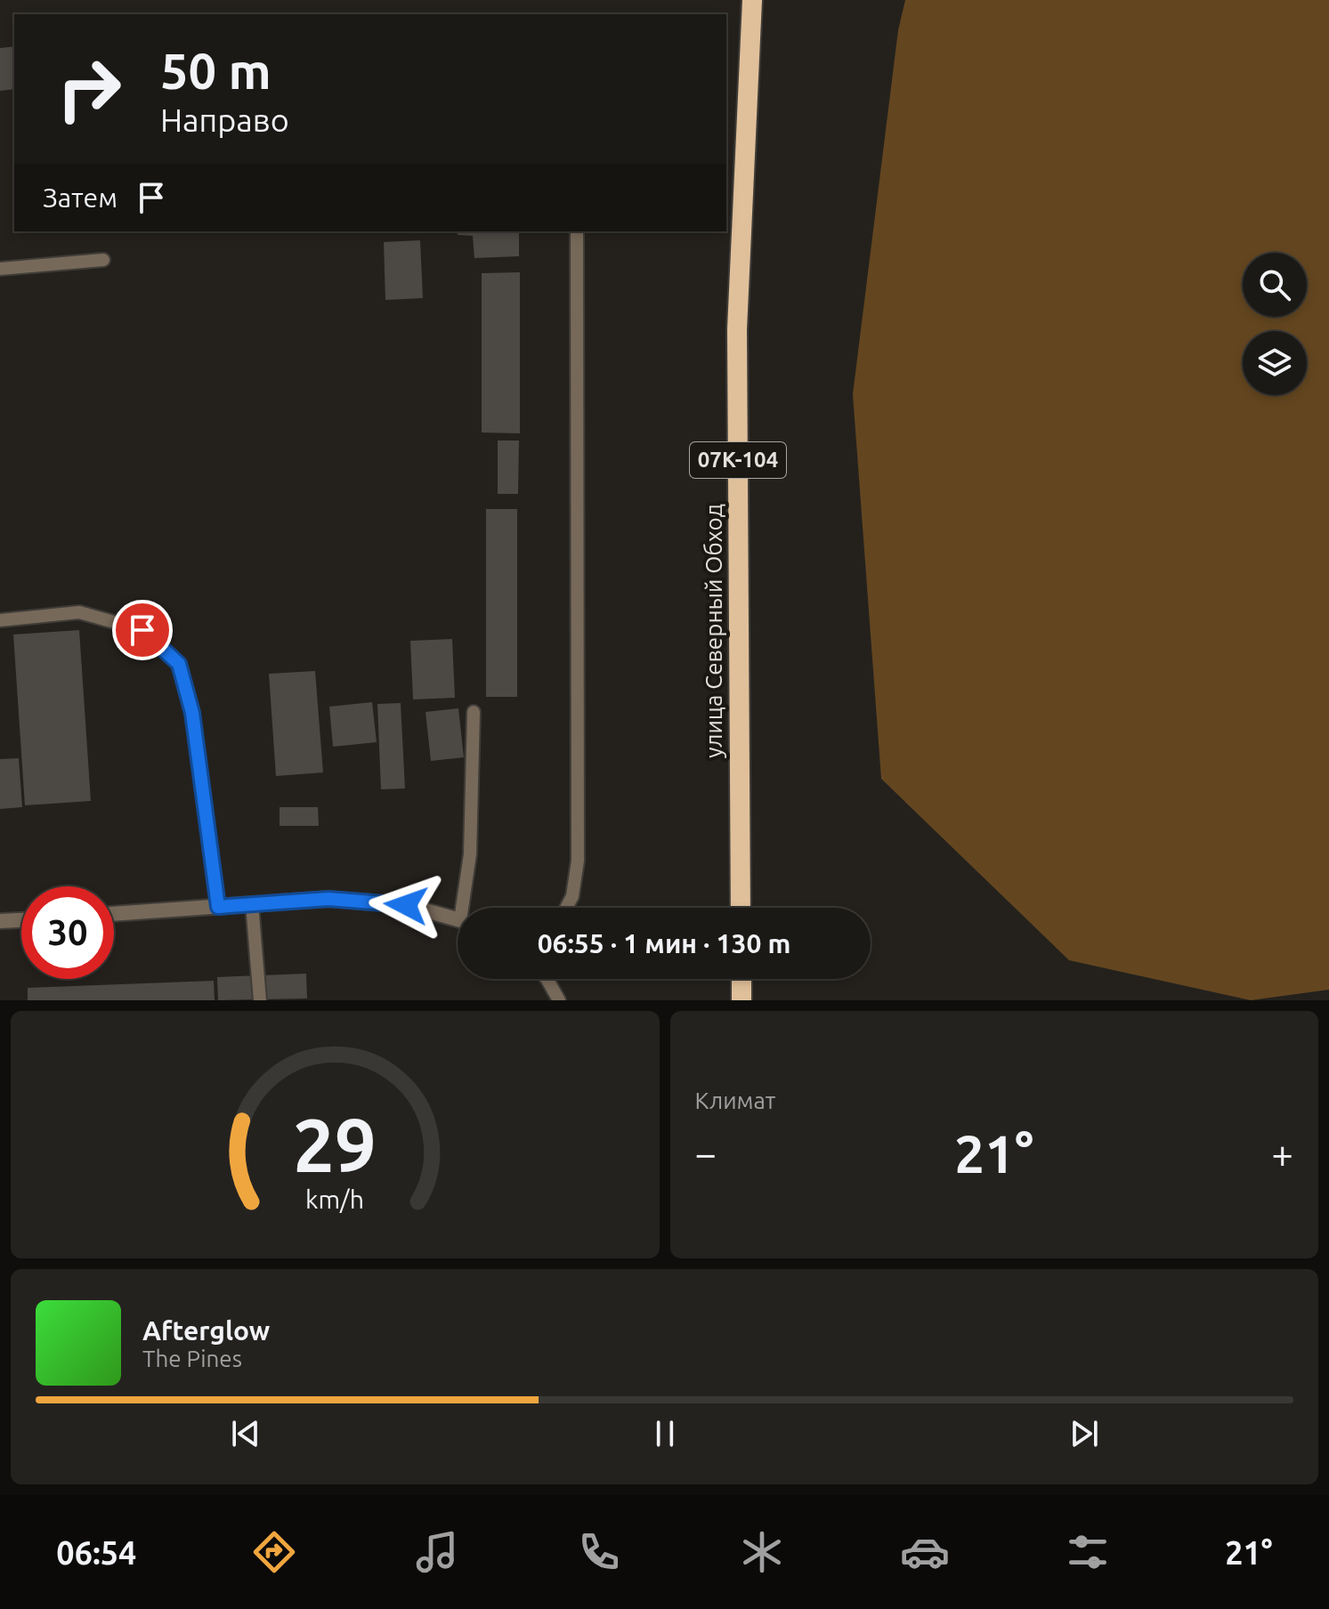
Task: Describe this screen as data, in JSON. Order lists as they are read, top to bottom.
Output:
{
  "streets": {
    "highway": ["07К-104", "улица Северный Обход"]
  },
  "page": {
    "turn": ["50 m", "Направо"],
    "then": "Затем",
    "limit": "30",
    "trip": "06:55 · 1 мин · 130 m",
    "tile": "Климат",
    "heat": ["−", "21°", "+"],
    "song": ["Afterglow", "The Pines"],
    "tabs": ["06:54", "21°"],
    "gauge": ["29", "km/h"]
  }
}
